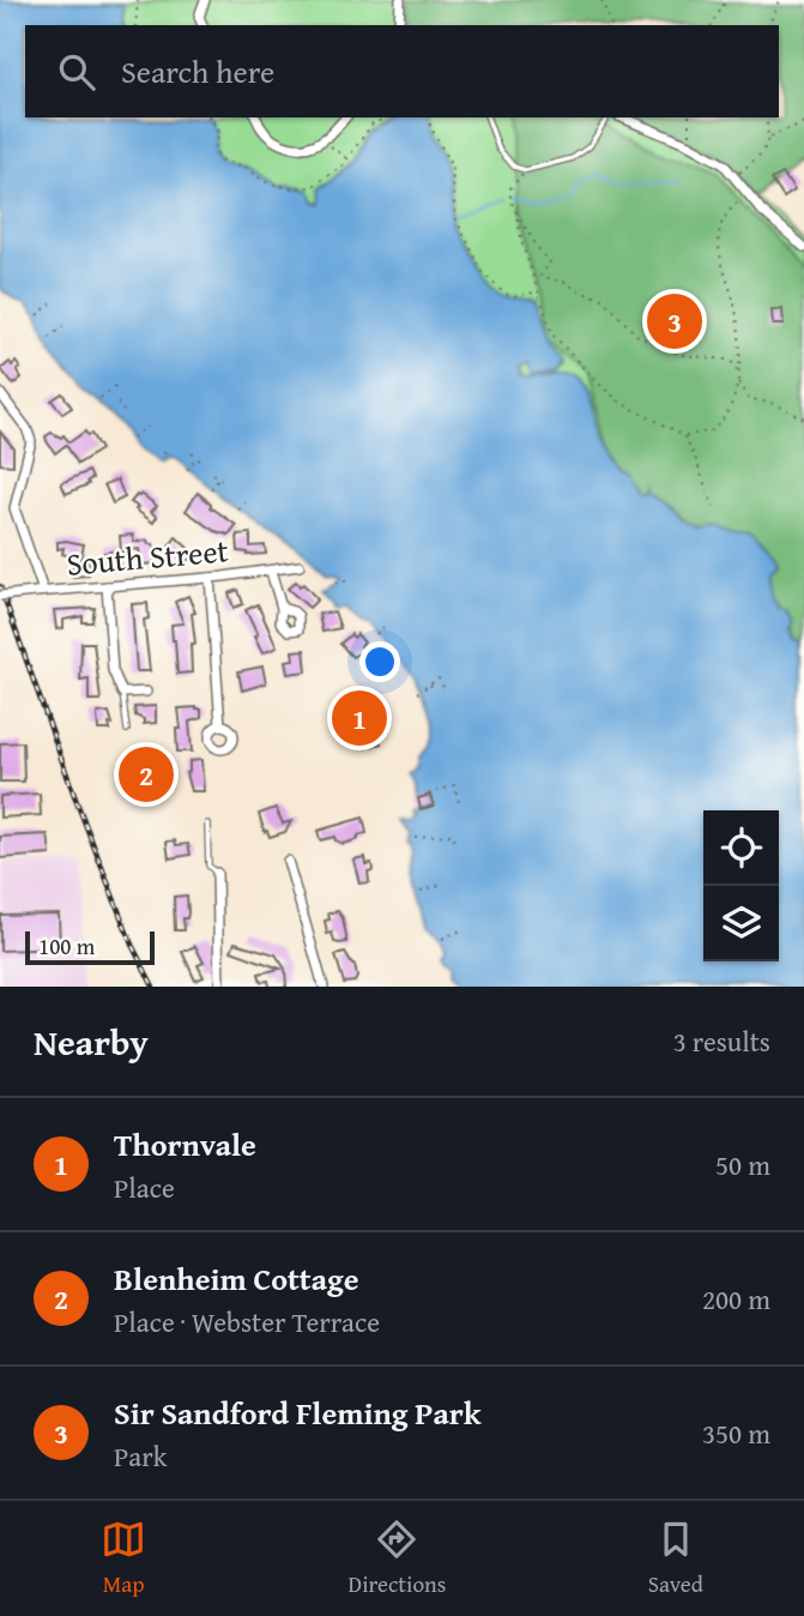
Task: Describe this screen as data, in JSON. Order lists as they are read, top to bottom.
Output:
{
  "streets": {
    "street": ["South Street"]
  },
  "scale_bar": "100 m",
  "page": {
    "search": "Search here",
    "pins": ["3", "1", "2"],
    "scale": "100 m",
    "heading": ["Nearby", "3 results"],
    "list": [
      {
        "mark": "1",
        "name": "Thornvale",
        "note": "Place",
        "value": "50 m"
      },
      {
        "mark": "2",
        "name": "Blenheim Cottage",
        "note": "Place · Webster Terrace",
        "value": "200 m"
      },
      {
        "mark": "3",
        "name": "Sir Sandford Fleming Park",
        "note": "Park",
        "value": "350 m"
      }
    ],
    "nav": ["Map", "Directions", "Saved"]
  }
}
